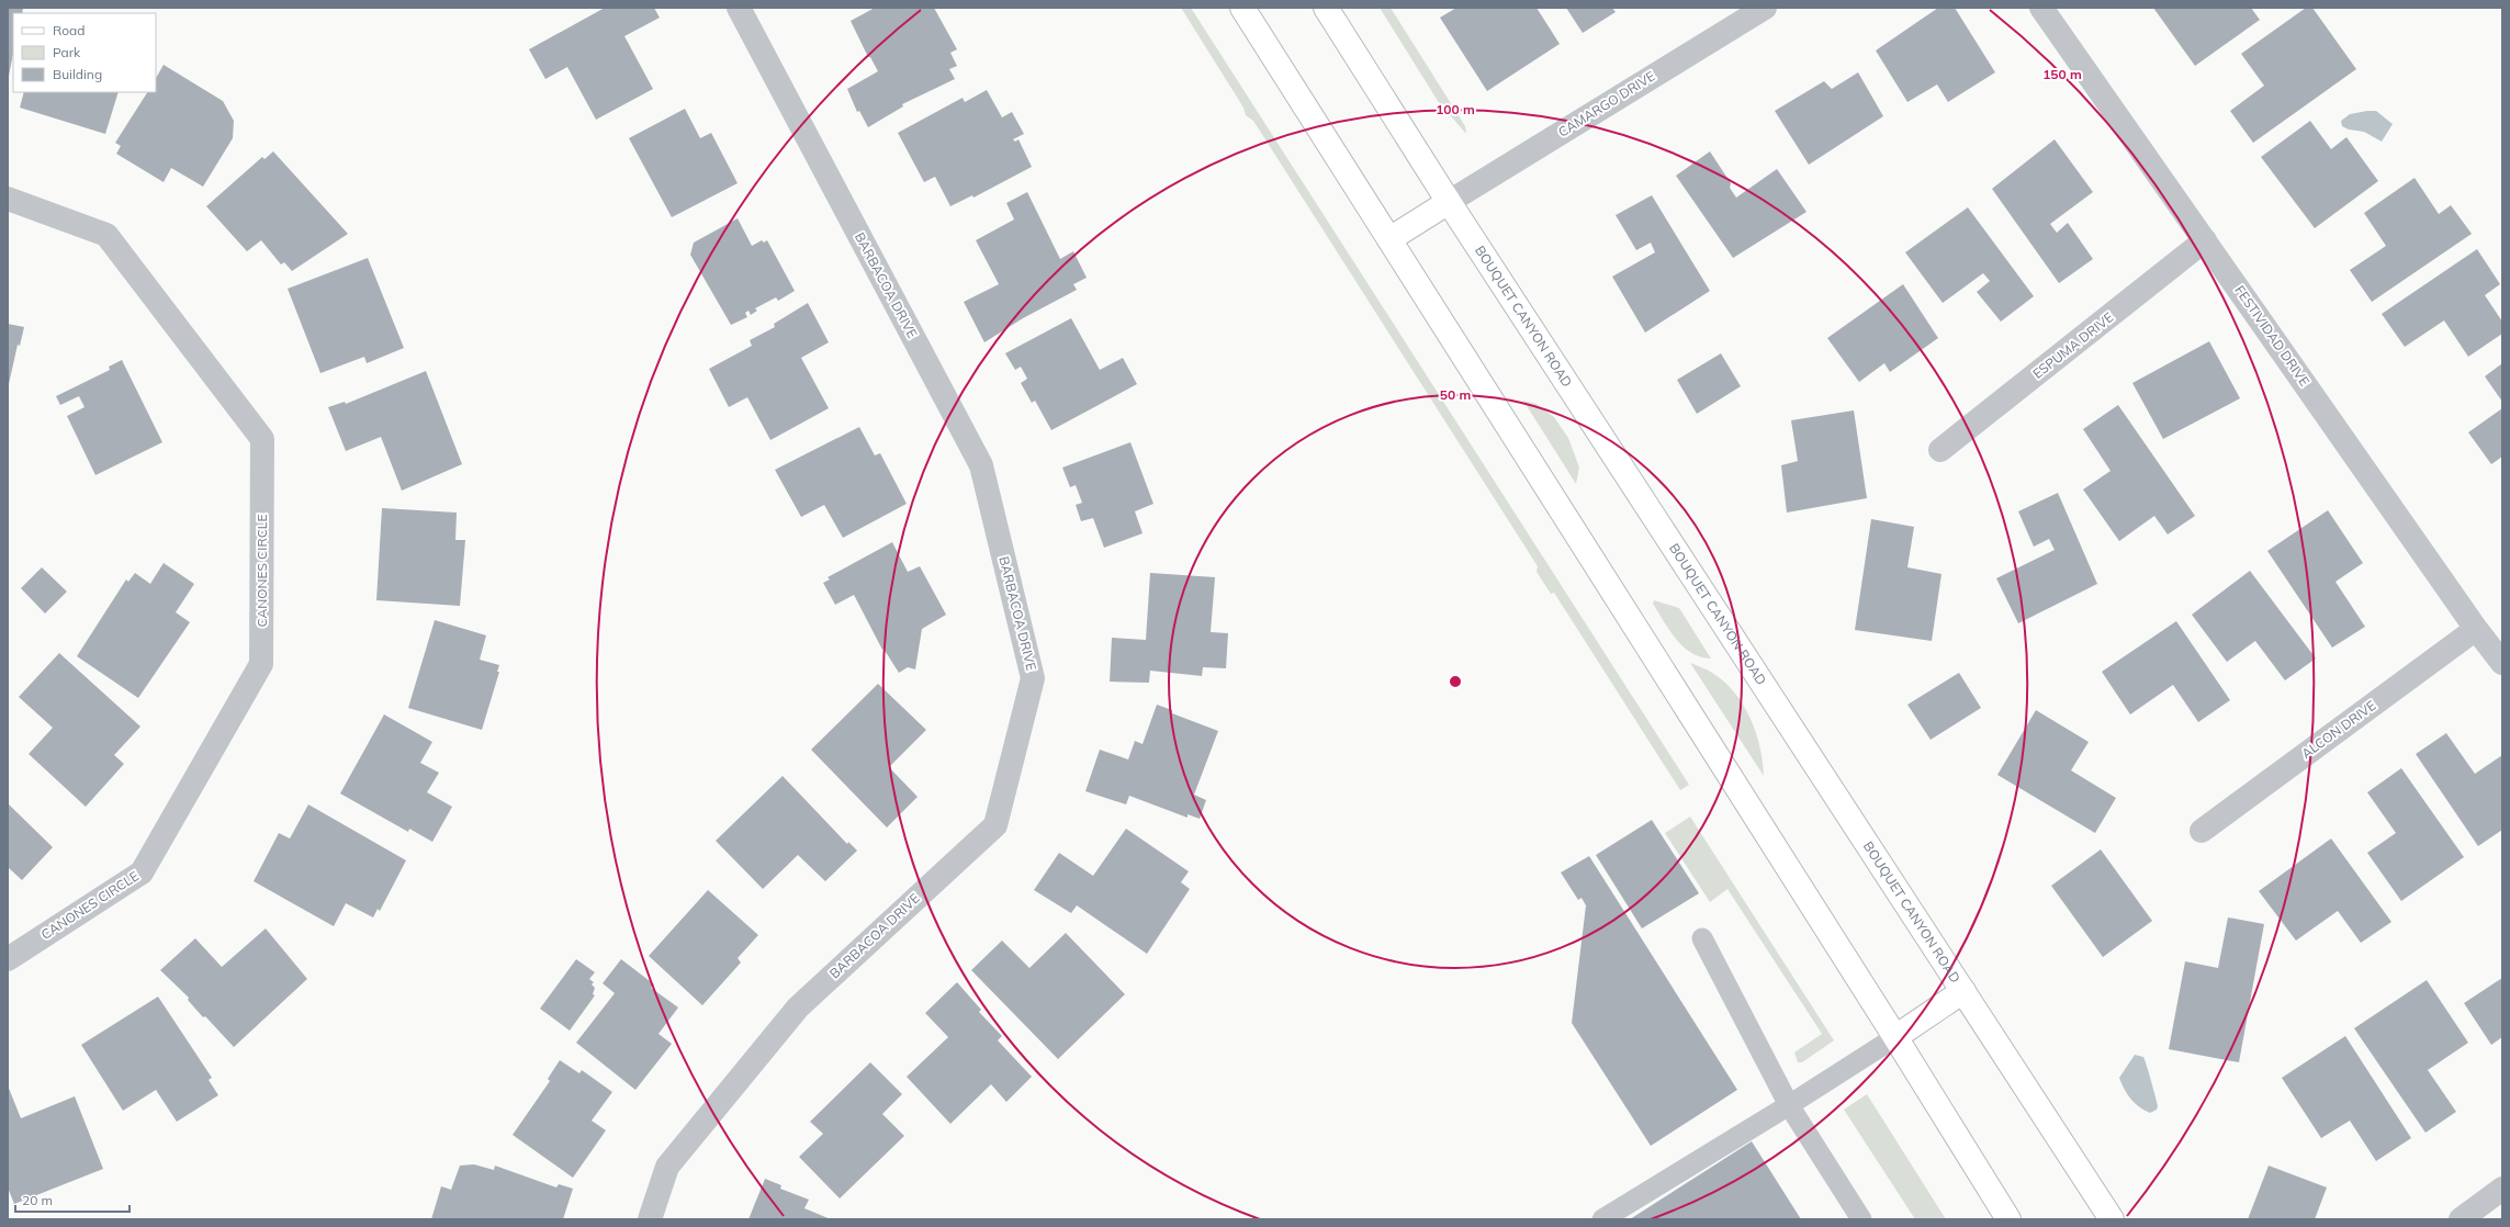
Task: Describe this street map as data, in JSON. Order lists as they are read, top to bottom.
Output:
{
  "streets": {
    "main road": ["BOUQUET CANYON ROAD"],
    "street": [
      "CAMARGO DRIVE",
      "BARBACOA DRIVE",
      "FESTIVIDAD DRIVE",
      "ESPUMA DRIVE",
      "CANONES CIRCLE",
      "ALCON DRIVE"
    ]
  },
  "crossings": [
    ["CAMARGO DRIVE", "BOUQUET CANYON ROAD"],
    ["FESTIVIDAD DRIVE", "ESPUMA DRIVE"],
    ["FESTIVIDAD DRIVE", "ALCON DRIVE"]
  ],
  "legend": ["Road", "Park", "Building"],
  "scale_bar": "20 m",
  "rings": ["150 m", "100 m", "50 m"]
}
